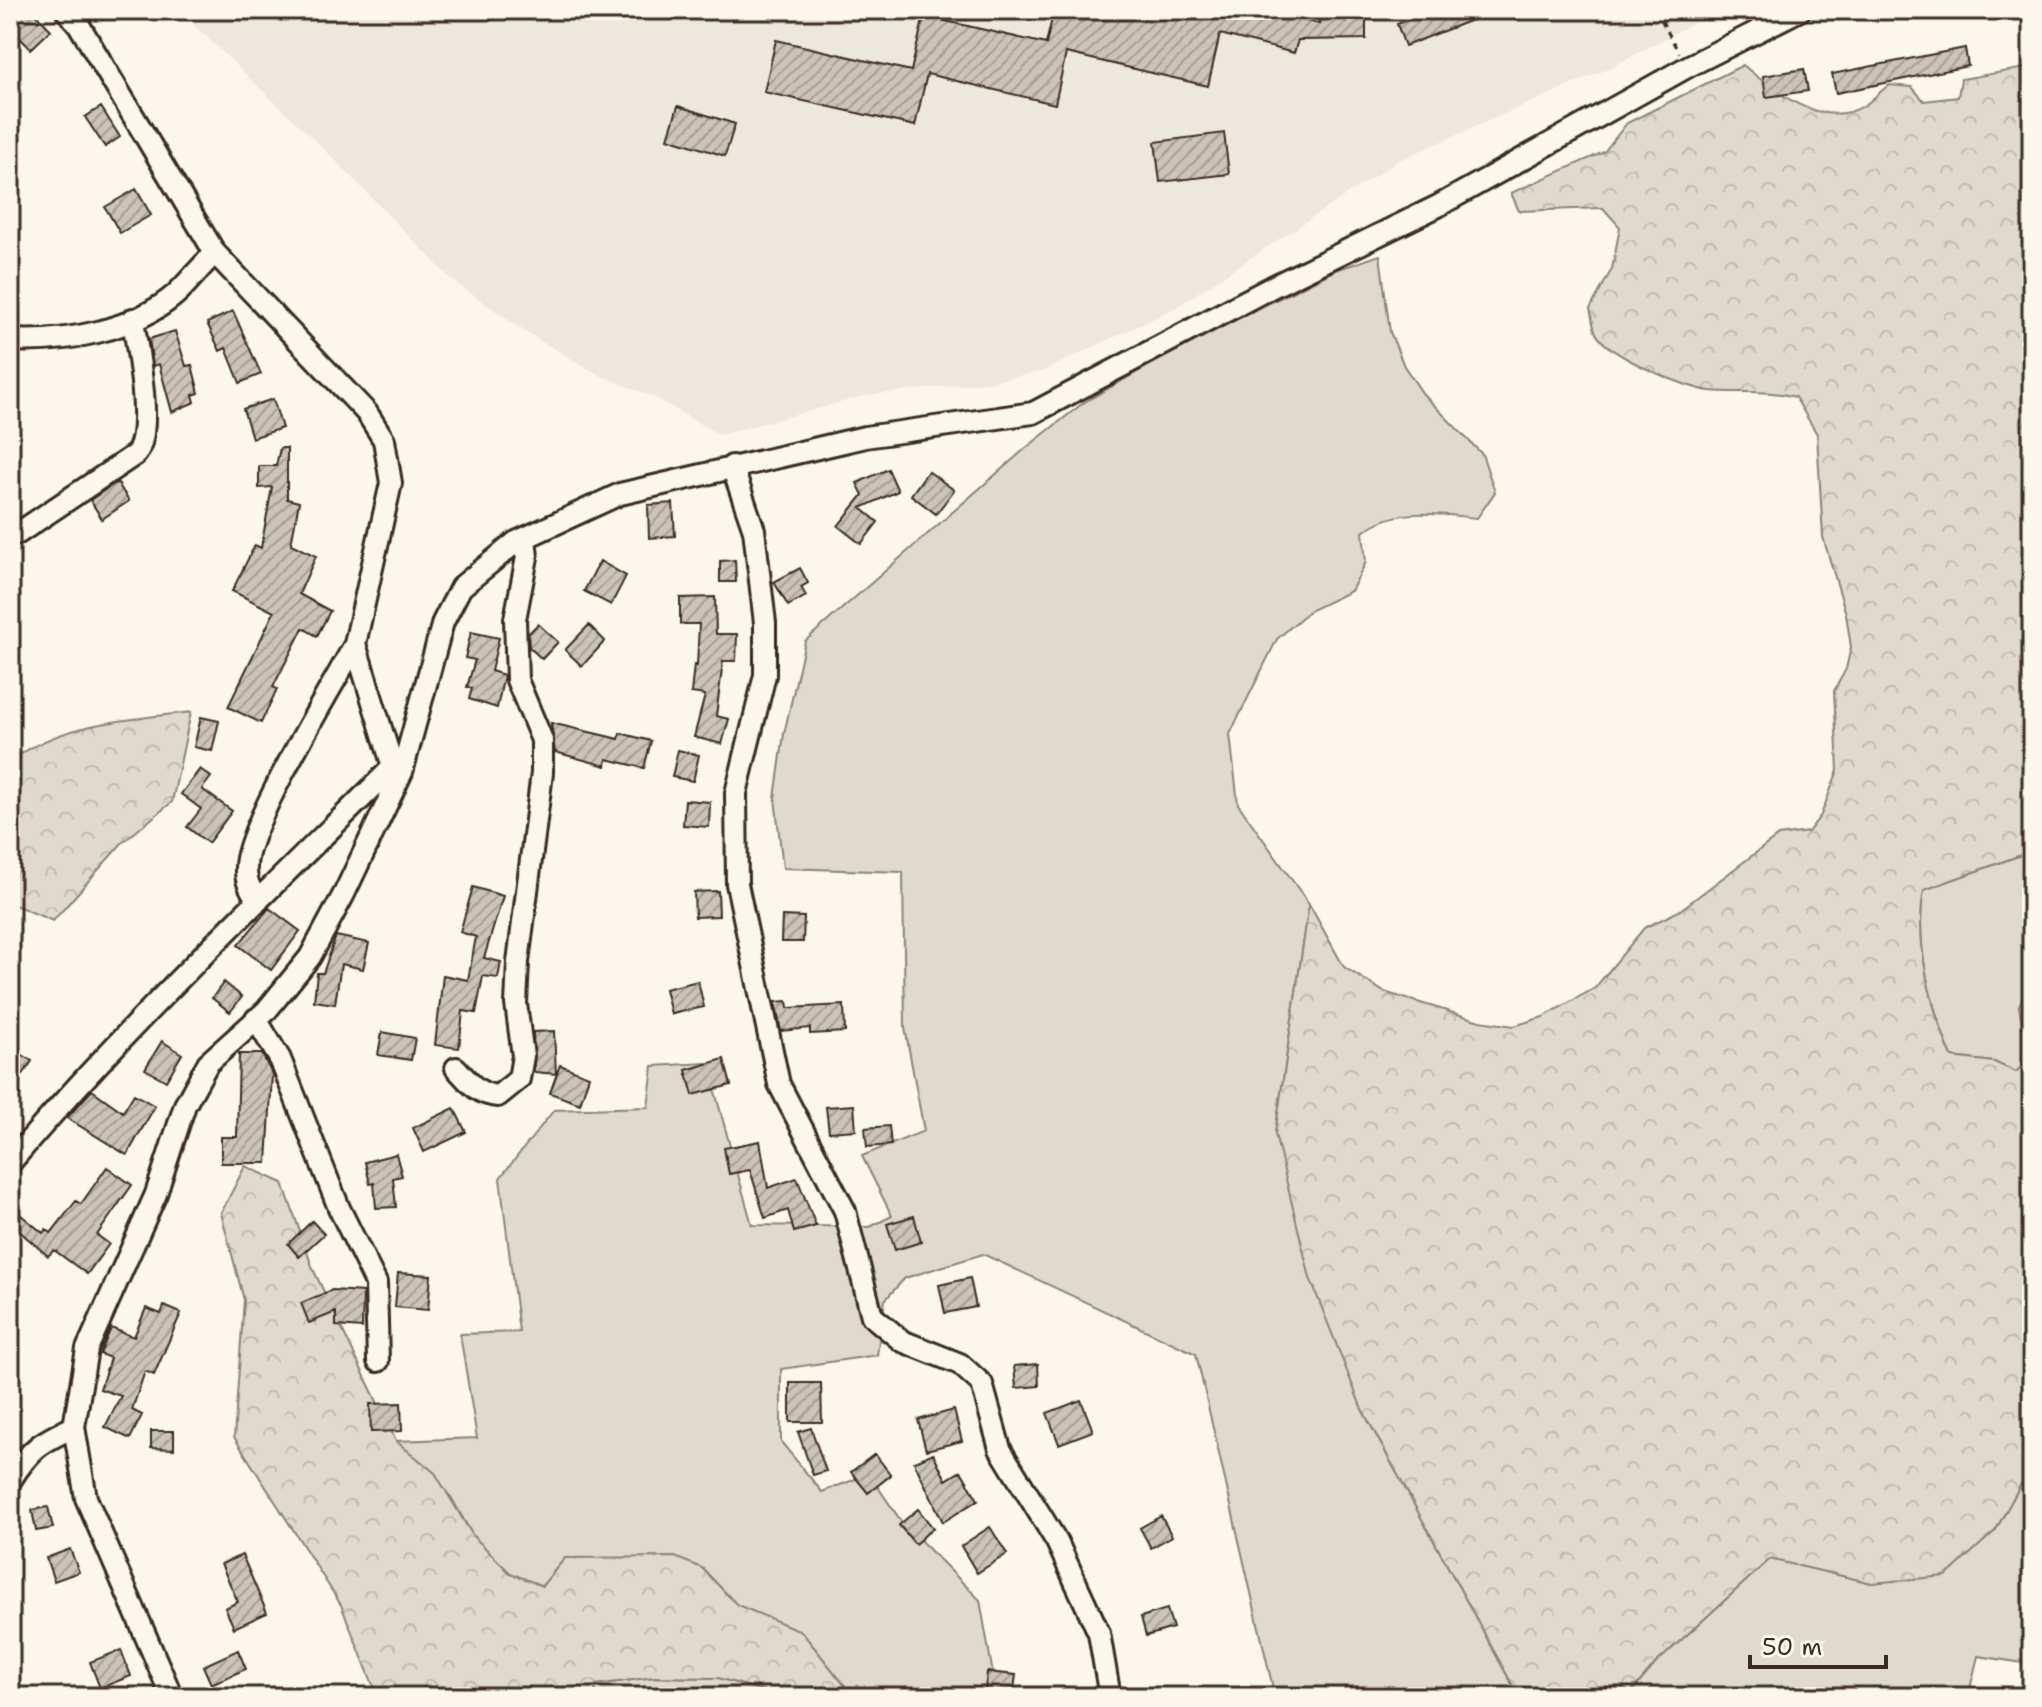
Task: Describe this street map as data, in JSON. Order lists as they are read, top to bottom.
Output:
{
  "scale_bar": "50 m"
}
